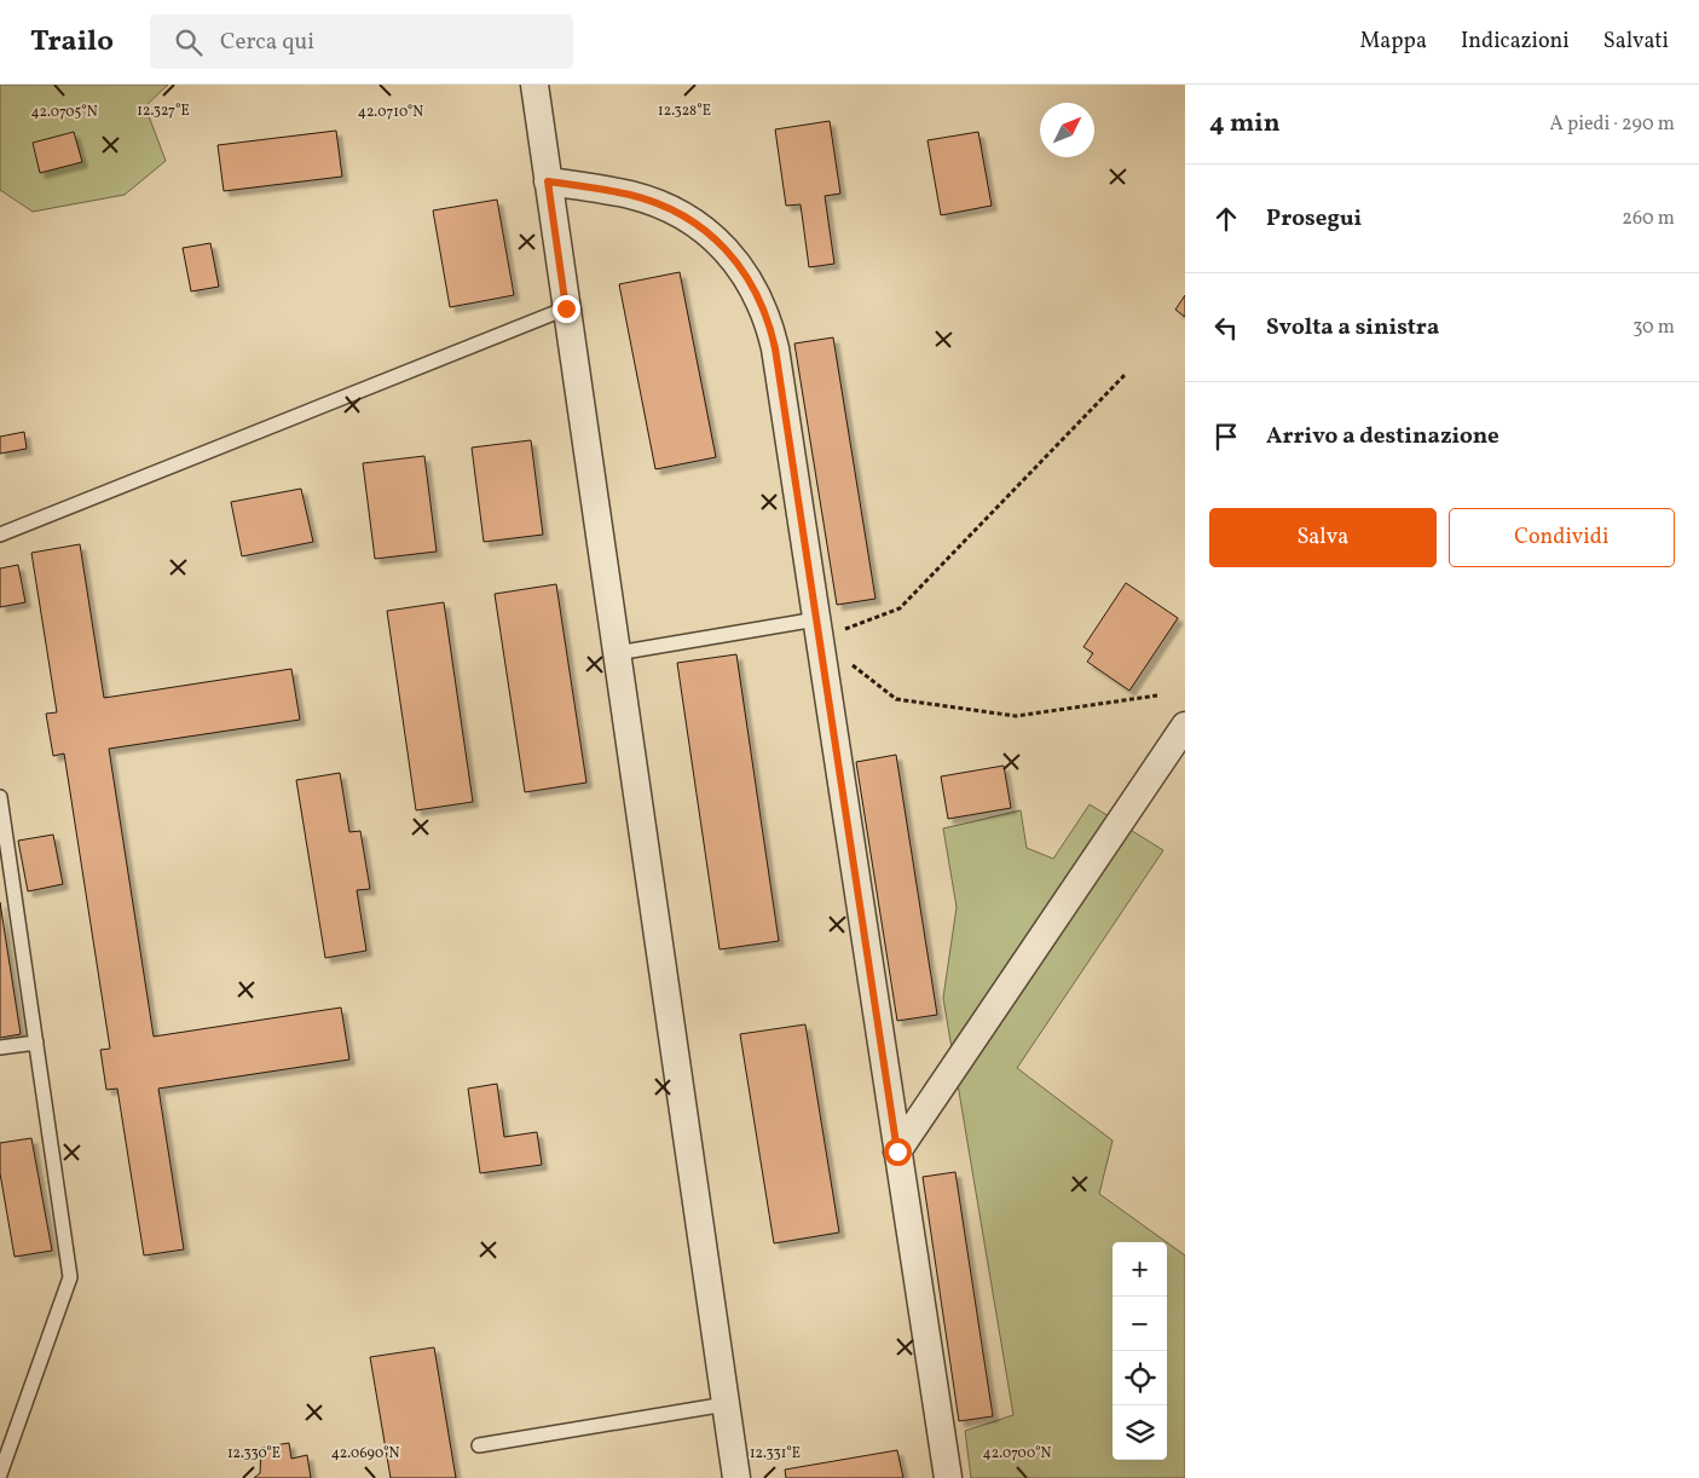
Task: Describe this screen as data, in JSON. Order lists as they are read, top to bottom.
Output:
{
  "north": "top right",
  "page": {
    "header": "Trailo",
    "search": "Cerca qui",
    "nav": ["Mappa", "Indicazioni", "Salvati"],
    "heading": ["4 min", "A piedi · 290 m"],
    "list": [
      ["Prosegui", "260 m"],
      ["Svolta a sinistra", "30 m"],
      "Arrivo a destinazione"
    ],
    "buttons": ["Salva", "Condividi"],
    "map_buttons": ["+", "−"]
  },
  "coordinates": [
    "12.327°E",
    "12.328°E",
    "42.0705°N",
    "42.0710°N",
    "42.0690°N",
    "42.0700°N",
    "12.330°E",
    "12.331°E"
  ]
}
